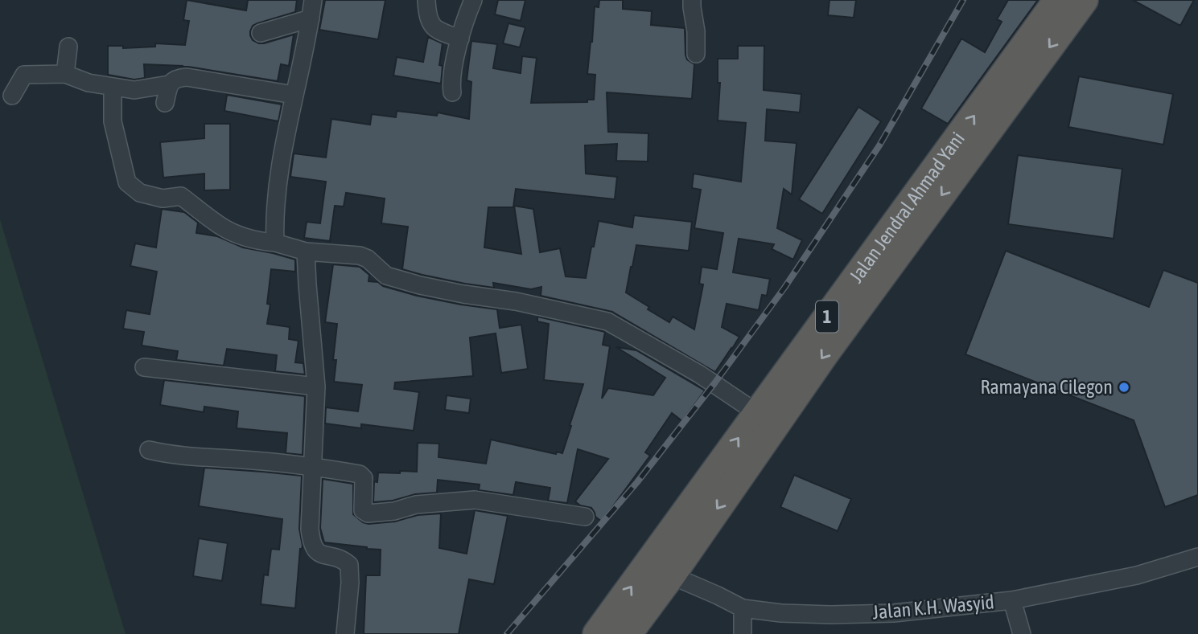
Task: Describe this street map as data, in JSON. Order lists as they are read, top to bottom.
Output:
{
  "streets": {
    "highway": ["Jalan Jendral Ahmad Yani", "1"],
    "street": ["Jalan K.H. Wasyid"]
  },
  "crossings": [
    ["Jalan Jendral Ahmad Yani", "Jalan K.H. Wasyid"]
  ],
  "places": ["Ramayana Cilegon"]
}
